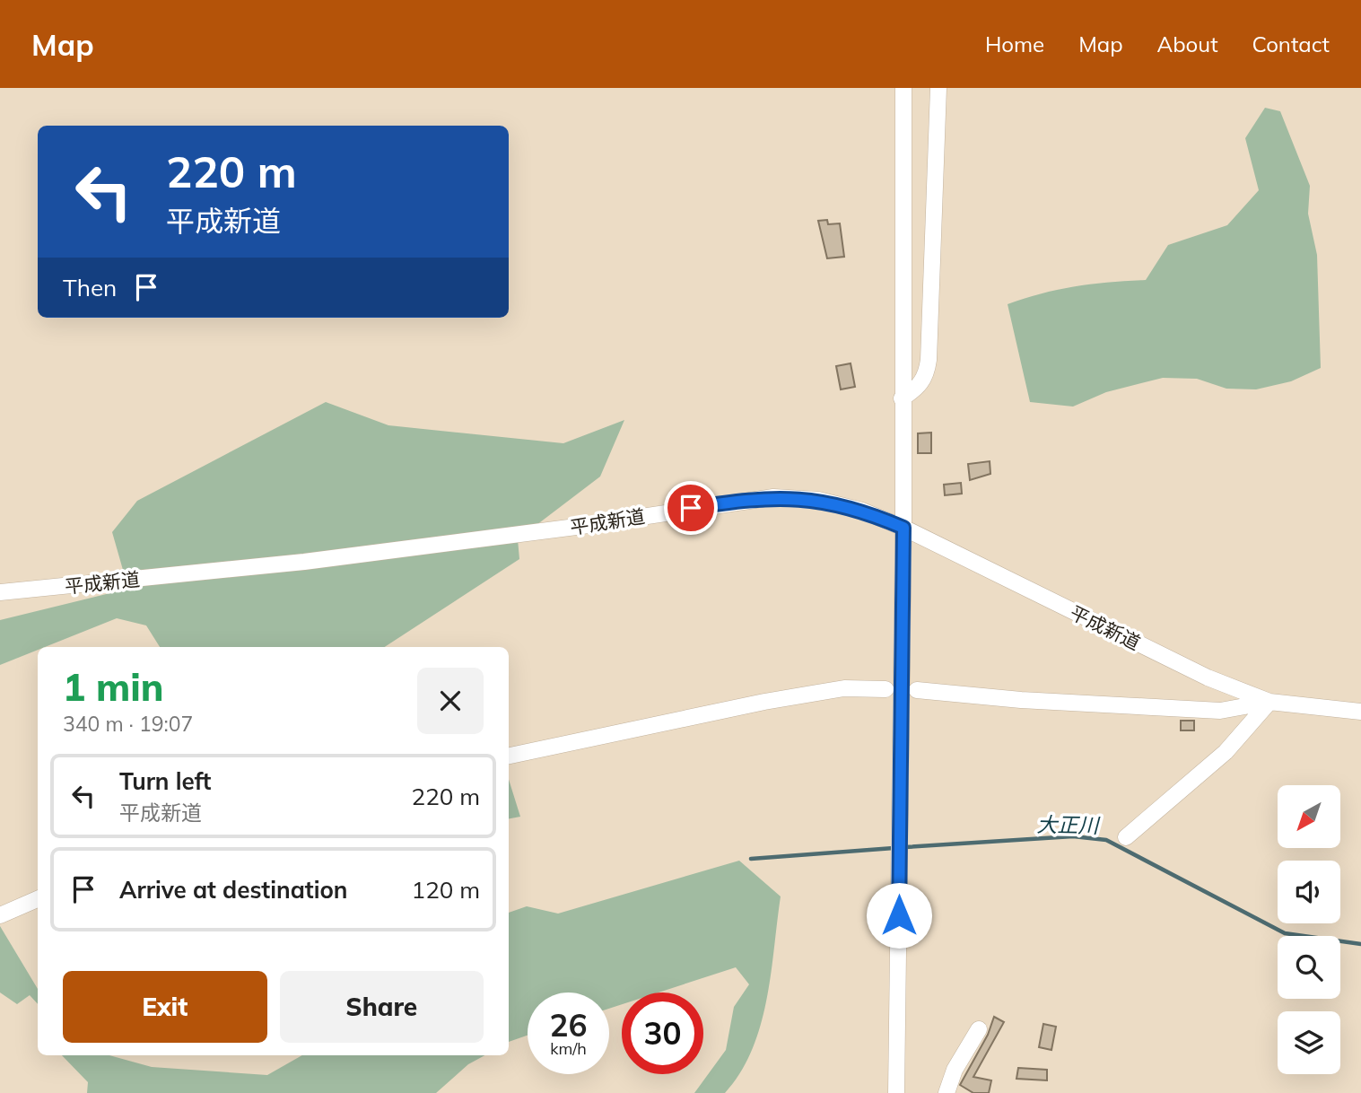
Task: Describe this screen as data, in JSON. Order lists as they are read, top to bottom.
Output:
{
  "streets": {
    "street": ["平成新道"]
  },
  "water": ["大正川"],
  "north": "bottom left",
  "page": {
    "header": "Map",
    "nav": [
      "Home",
      "Map",
      "About",
      "Contact"
    ],
    "turn": ["220 m", "平成新道"],
    "then": "Then",
    "heading": ["1 min", "340 m · 19:07"],
    "list": [
      {
        "name": "Turn left",
        "note": "平成新道",
        "value": "220 m"
      },
      {
        "name": "Arrive at destination",
        "value": "120 m"
      }
    ],
    "buttons": ["Exit", "Share"],
    "speed": "26 km/h",
    "limit": "30"
  }
}
